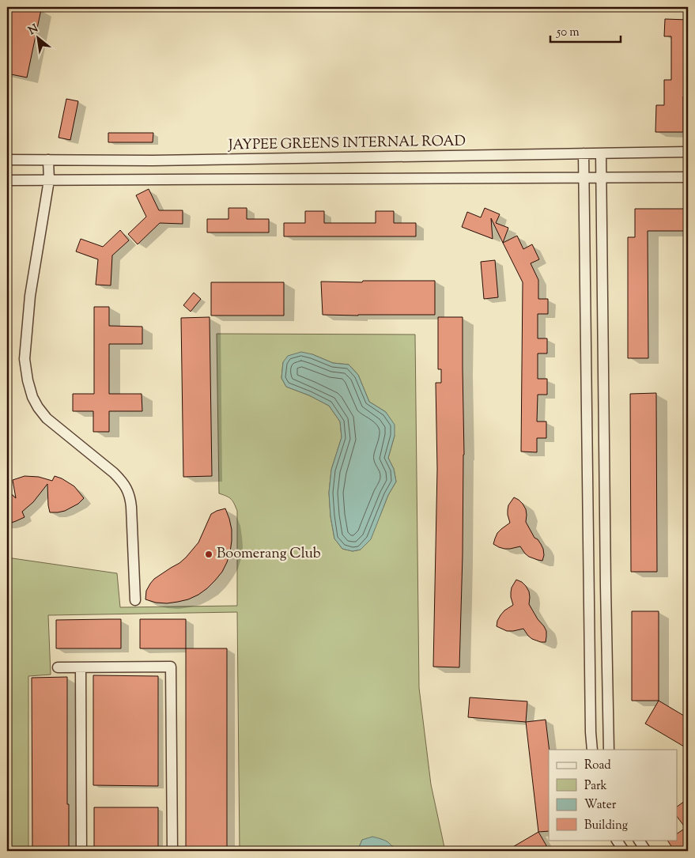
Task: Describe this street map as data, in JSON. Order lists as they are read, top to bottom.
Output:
{
  "streets": {
    "street": ["JAYPEE GREENS INTERNAL ROAD"]
  },
  "places": ["Boomerang Club"],
  "legend": [
    "Road",
    "Park",
    "Water",
    "Building"
  ],
  "scale_bar": "50 m",
  "north": "top left"
}
